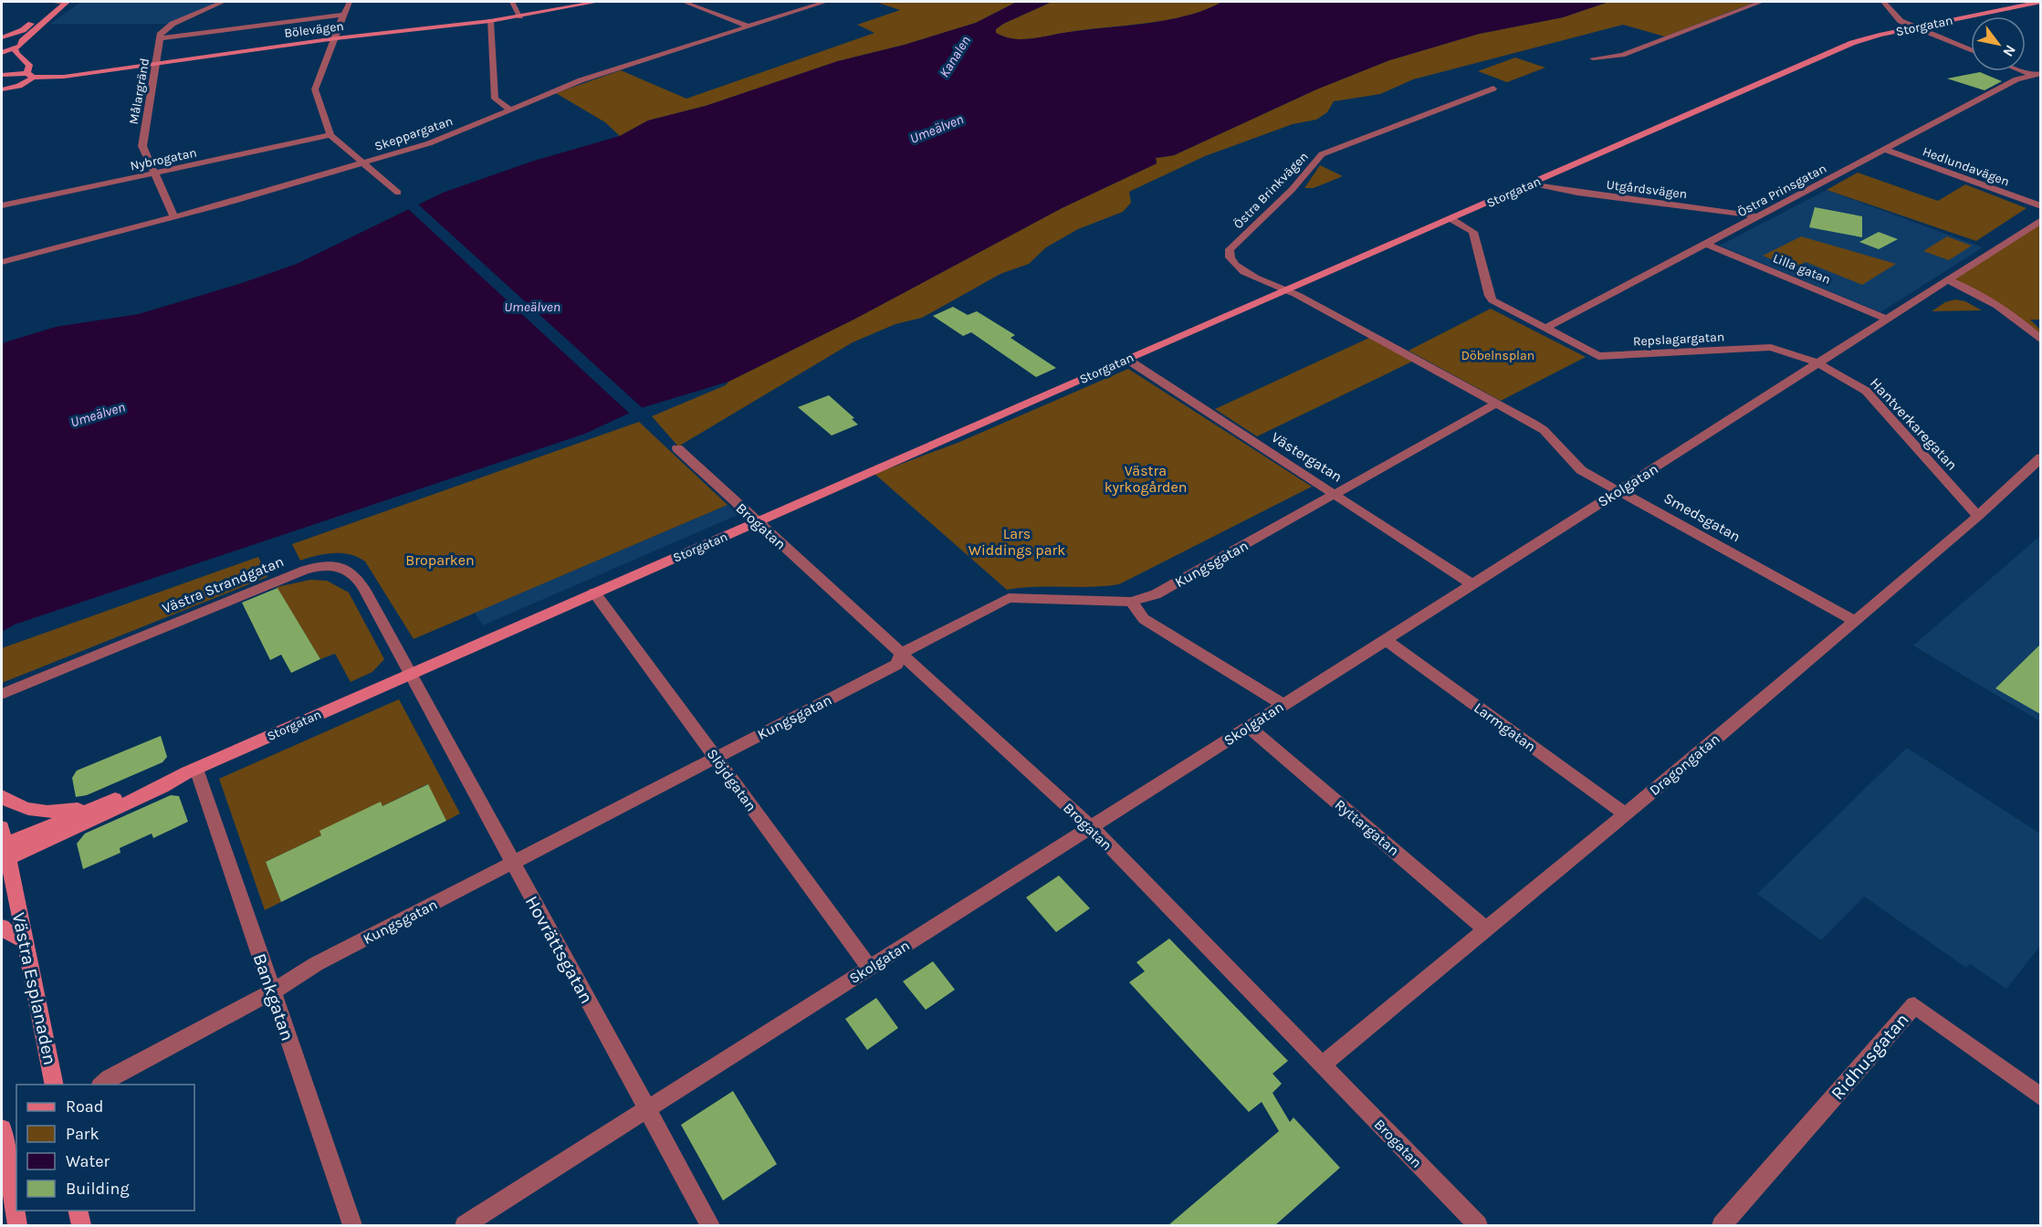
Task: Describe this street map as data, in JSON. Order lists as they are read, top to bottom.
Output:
{
  "streets": {
    "street": [
      "Storgatan",
      "Bölevägen",
      "Målargränd",
      "Skeppargatan",
      "Nybrogatan",
      "Hedlundavägen",
      "Utgårdsvägen",
      "Östra Brinkvägen",
      "Östra Prinsgatan",
      "Lilla gatan",
      "Repslagargatan",
      "Hantverkaregatan",
      "Västergatan",
      "Skolgatan",
      "Smedsgatan",
      "Brogatan",
      "Kungsgatan",
      "Västra Strandgatan",
      "Larmgatan",
      "Dragongatan",
      "Slöjdgatan",
      "Ryttargatan",
      "Hovrättsgatan",
      "Västra Esplanaden",
      "Bankgatan",
      "Ridhusgatan"
    ]
  },
  "crossings": [
    ["Storgatan", "Utgårdsvägen"],
    ["Storgatan", "Östra Brinkvägen"],
    ["Storgatan", "Repslagargatan"],
    ["Storgatan", "Västergatan"],
    ["Storgatan", "Smedsgatan"],
    ["Storgatan", "Brogatan"],
    ["Storgatan", "Västra Strandgatan"],
    ["Storgatan", "Slöjdgatan"],
    ["Storgatan", "Hovrättsgatan"],
    ["Storgatan", "Västra Esplanaden"],
    ["Storgatan", "Bankgatan"],
    ["Bölevägen", "Målargränd"],
    ["Målargränd", "Skeppargatan"],
    ["Målargränd", "Nybrogatan"],
    ["Hedlundavägen", "Östra Prinsgatan"],
    ["Utgårdsvägen", "Östra Prinsgatan"],
    ["Östra Brinkvägen", "Smedsgatan"],
    ["Östra Prinsgatan", "Lilla gatan"],
    ["Östra Prinsgatan", "Repslagargatan"],
    ["Lilla gatan", "Skolgatan"],
    ["Repslagargatan", "Hantverkaregatan"],
    ["Repslagargatan", "Skolgatan"],
    ["Hantverkaregatan", "Skolgatan"],
    ["Hantverkaregatan", "Dragongatan"],
    ["Västergatan", "Skolgatan"],
    ["Västergatan", "Kungsgatan"],
    ["Skolgatan", "Smedsgatan"],
    ["Skolgatan", "Brogatan"],
    ["Skolgatan", "Larmgatan"],
    ["Skolgatan", "Slöjdgatan"],
    ["Skolgatan", "Ryttargatan"],
    ["Skolgatan", "Hovrättsgatan"],
    ["Smedsgatan", "Kungsgatan"],
    ["Smedsgatan", "Dragongatan"],
    ["Brogatan", "Kungsgatan"],
    ["Brogatan", "Dragongatan"],
    ["Kungsgatan", "Slöjdgatan"],
    ["Kungsgatan", "Hovrättsgatan"],
    ["Kungsgatan", "Bankgatan"],
    ["Västra Strandgatan", "Hovrättsgatan"],
    ["Larmgatan", "Dragongatan"],
    ["Dragongatan", "Ryttargatan"]
  ],
  "water": ["Kanalen", "Umeälven"],
  "parks": [
    "Döbelnsplan",
    "Västra kyrkogården",
    "Lars Widdings park",
    "Broparken"
  ],
  "legend": [
    "Road",
    "Park",
    "Water",
    "Building"
  ],
  "north": "bottom right"
}
